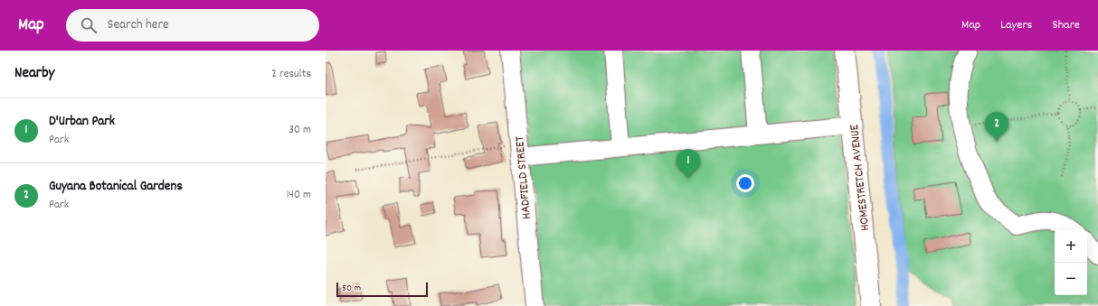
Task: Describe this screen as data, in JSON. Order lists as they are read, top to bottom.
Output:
{
  "streets": {
    "main road": ["HOMESTRETCH AVENUE"],
    "street": ["HADFIELD STREET"]
  },
  "scale_bar": "50 m",
  "page": {
    "header": "Map",
    "search": "Search here",
    "nav": ["Map", "Layers", "Share"],
    "heading": ["Nearby", "2 results"],
    "list": [
      {
        "mark": "1",
        "name": "D'Urban Park",
        "note": "Park",
        "value": "30 m"
      },
      {
        "mark": "2",
        "name": "Guyana Botanical Gardens",
        "note": "Park",
        "value": "140 m"
      }
    ],
    "pins": ["2", "1"],
    "map_buttons": ["+", "−"],
    "scale": "50 m"
  }
}
